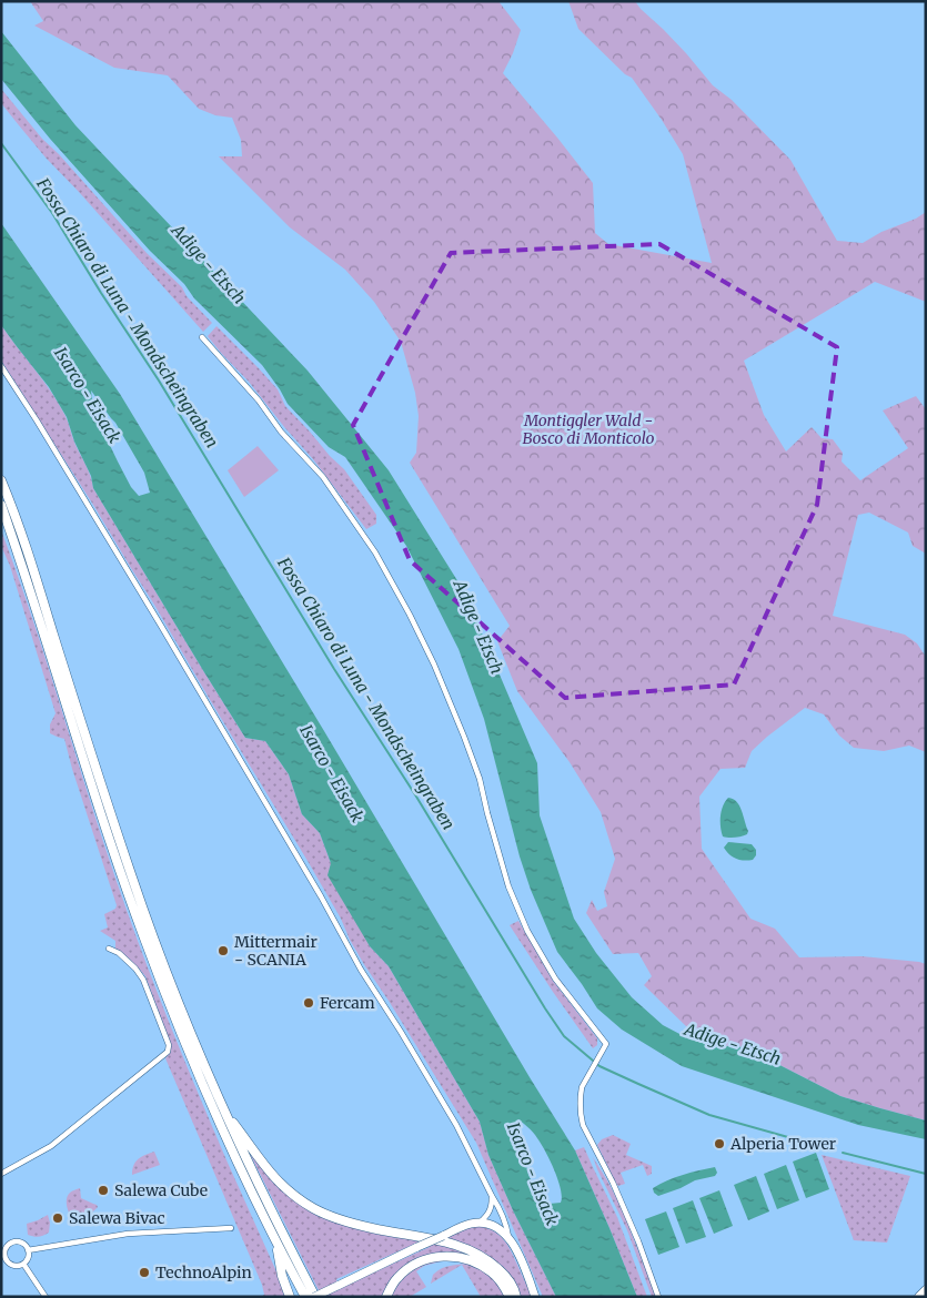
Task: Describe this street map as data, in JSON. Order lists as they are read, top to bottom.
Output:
{
  "water": ["Adige - Etsch", "Fossa Chiaro di Luna - Mondscheingraben", "Isarco - Eisack"],
  "parks": ["Montiggler Wald - Bosco di Monticolo"],
  "places": [
    "Mittermair - SCANIA",
    "Fercam",
    "Alperia Tower",
    "Salewa Cube",
    "Salewa Bivac",
    "TechnoAlpin"
  ]
}
